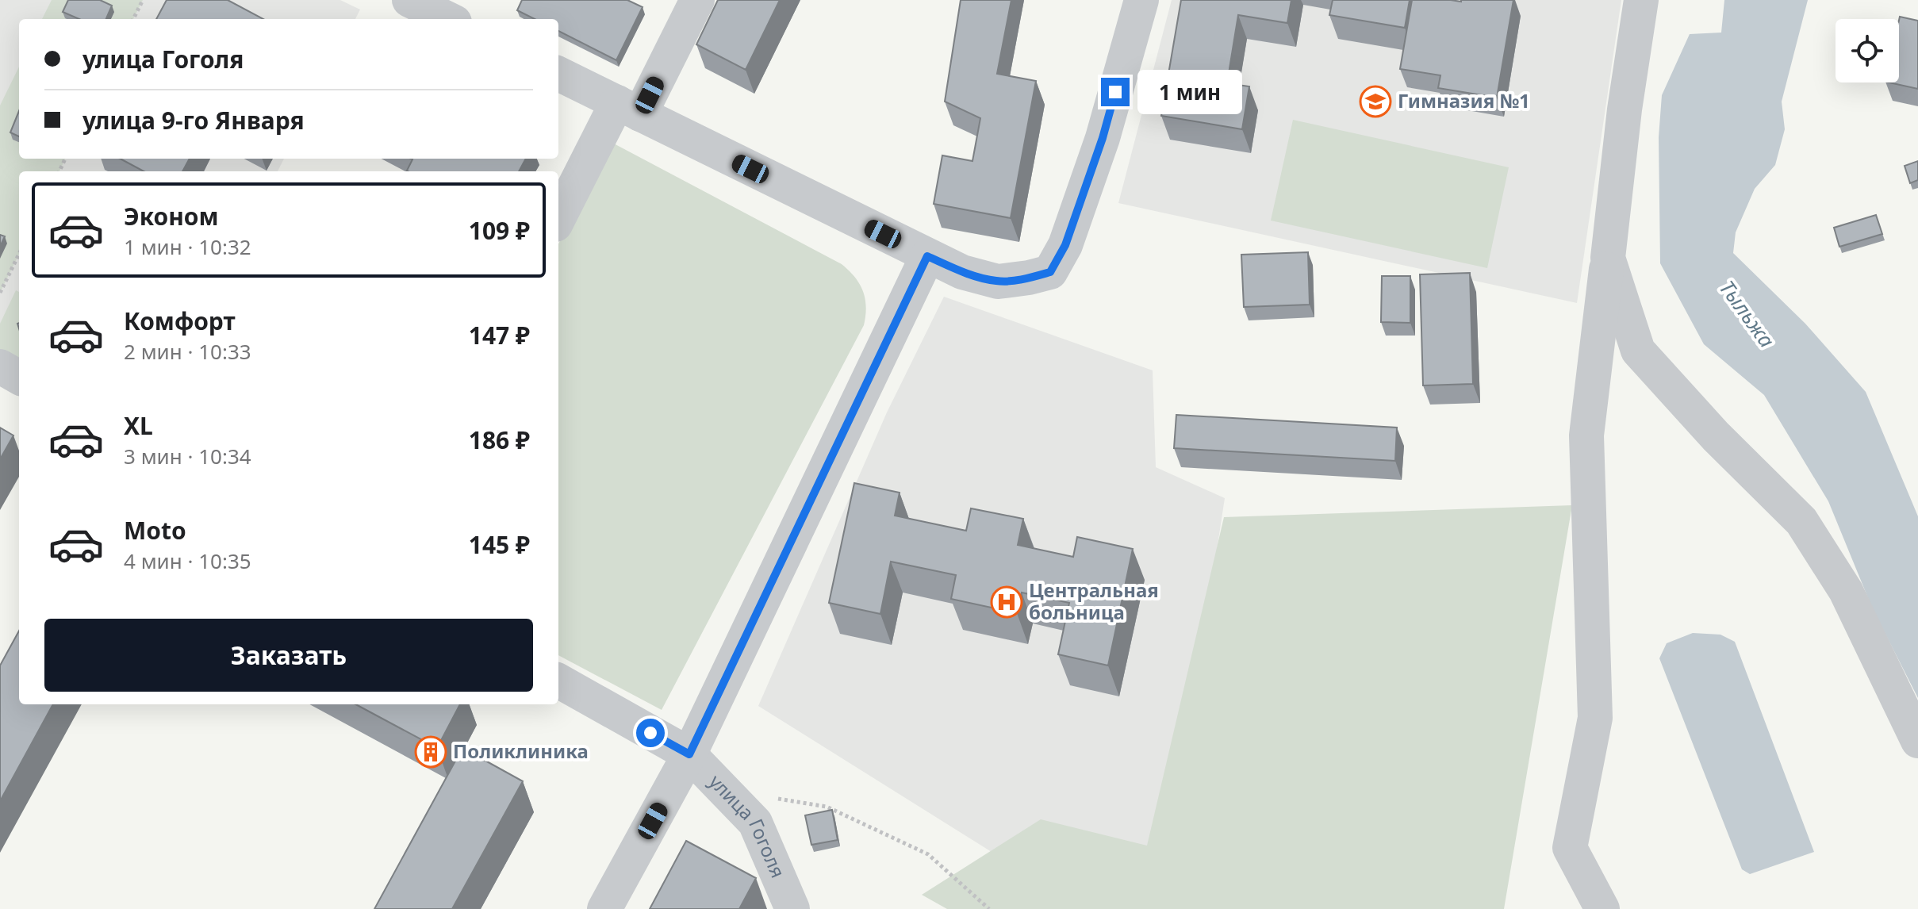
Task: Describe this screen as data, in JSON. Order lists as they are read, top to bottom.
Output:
{
  "streets": {
    "street": ["улица Гоголя"]
  },
  "water": ["Тыльжа"],
  "places": {
    "school or university": ["Гимназия №1"],
    "hospital": ["Центральная больница"],
    "building": ["Поликлиника"]
  },
  "page": {
    "banner": ["улица Гоголя", "улица 9-го Января"],
    "bubble": "1 мин",
    "list": [
      {
        "name": "Эконом",
        "note": "1 мин · 10:32",
        "value": "109 ₽"
      },
      {
        "name": "Комфорт",
        "note": "2 мин · 10:33",
        "value": "147 ₽"
      },
      {
        "name": "XL",
        "note": "3 мин · 10:34",
        "value": "186 ₽"
      },
      {
        "name": "Moto",
        "note": "4 мин · 10:35",
        "value": "145 ₽"
      }
    ],
    "buttons": "Заказать"
  }
}
